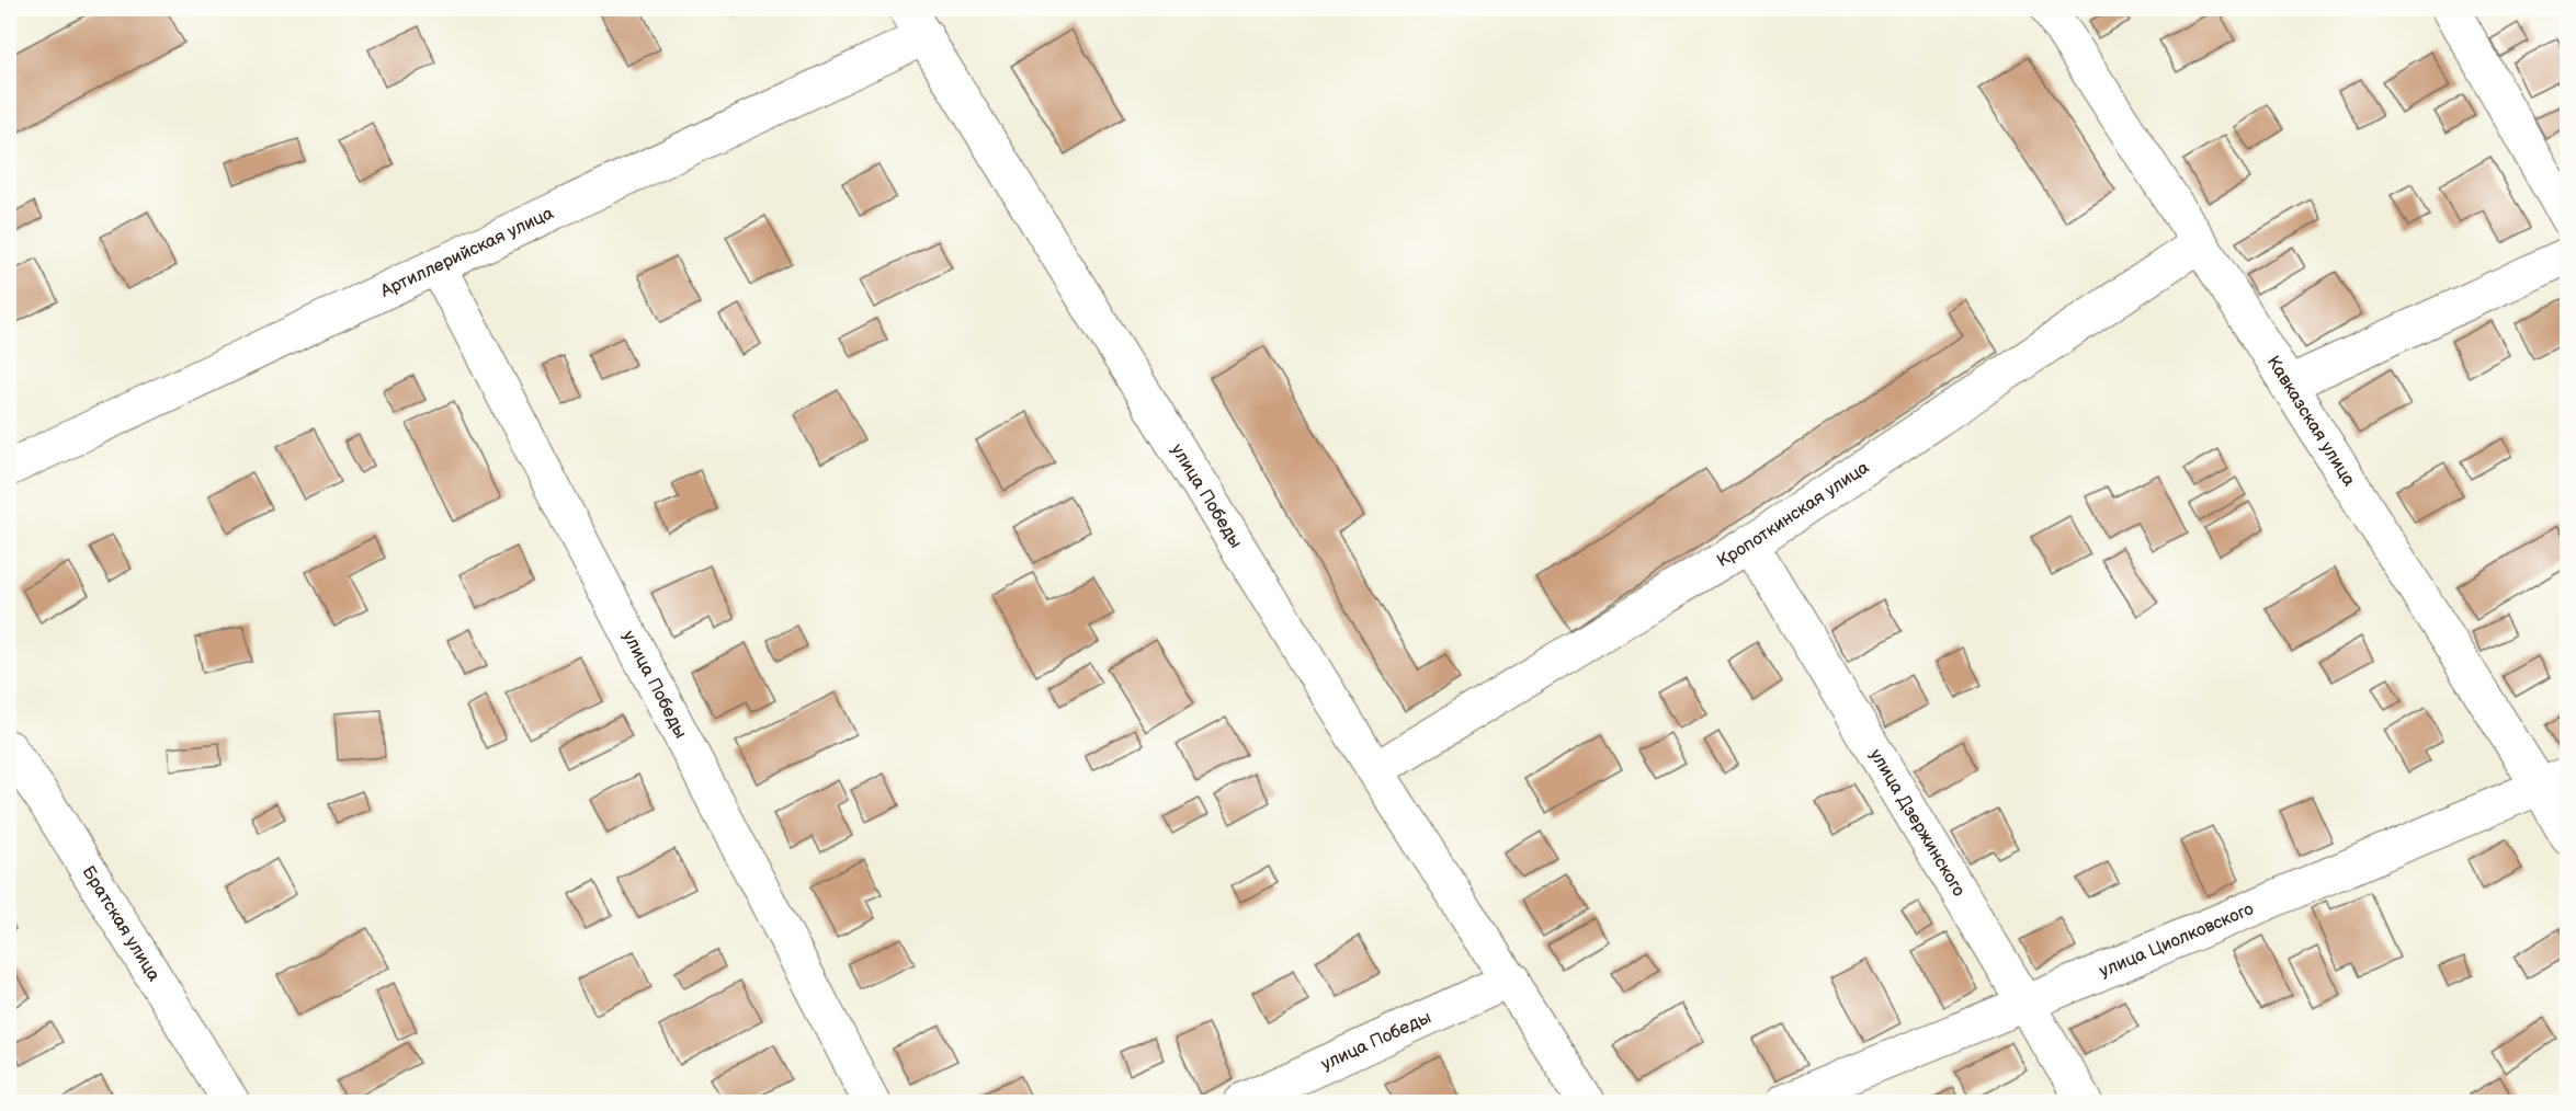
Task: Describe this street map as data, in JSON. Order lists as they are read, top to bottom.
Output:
{
  "streets": {
    "street": [
      "Артиллерийская улица",
      "Кавказская улица",
      "улица Победы",
      "Кропоткинская улица",
      "улица Дзержинского",
      "Братская улица",
      "улица Циолковского"
    ]
  },
  "crossings": [
    ["Артиллерийская улица", "улица Победы"],
    ["Кавказская улица", "Кропоткинская улица"],
    ["Кавказская улица", "улица Циолковского"],
    ["улица Победы", "Кропоткинская улица"],
    ["Кропоткинская улица", "улица Дзержинского"],
    ["улица Дзержинского", "улица Циолковского"]
  ]
}
